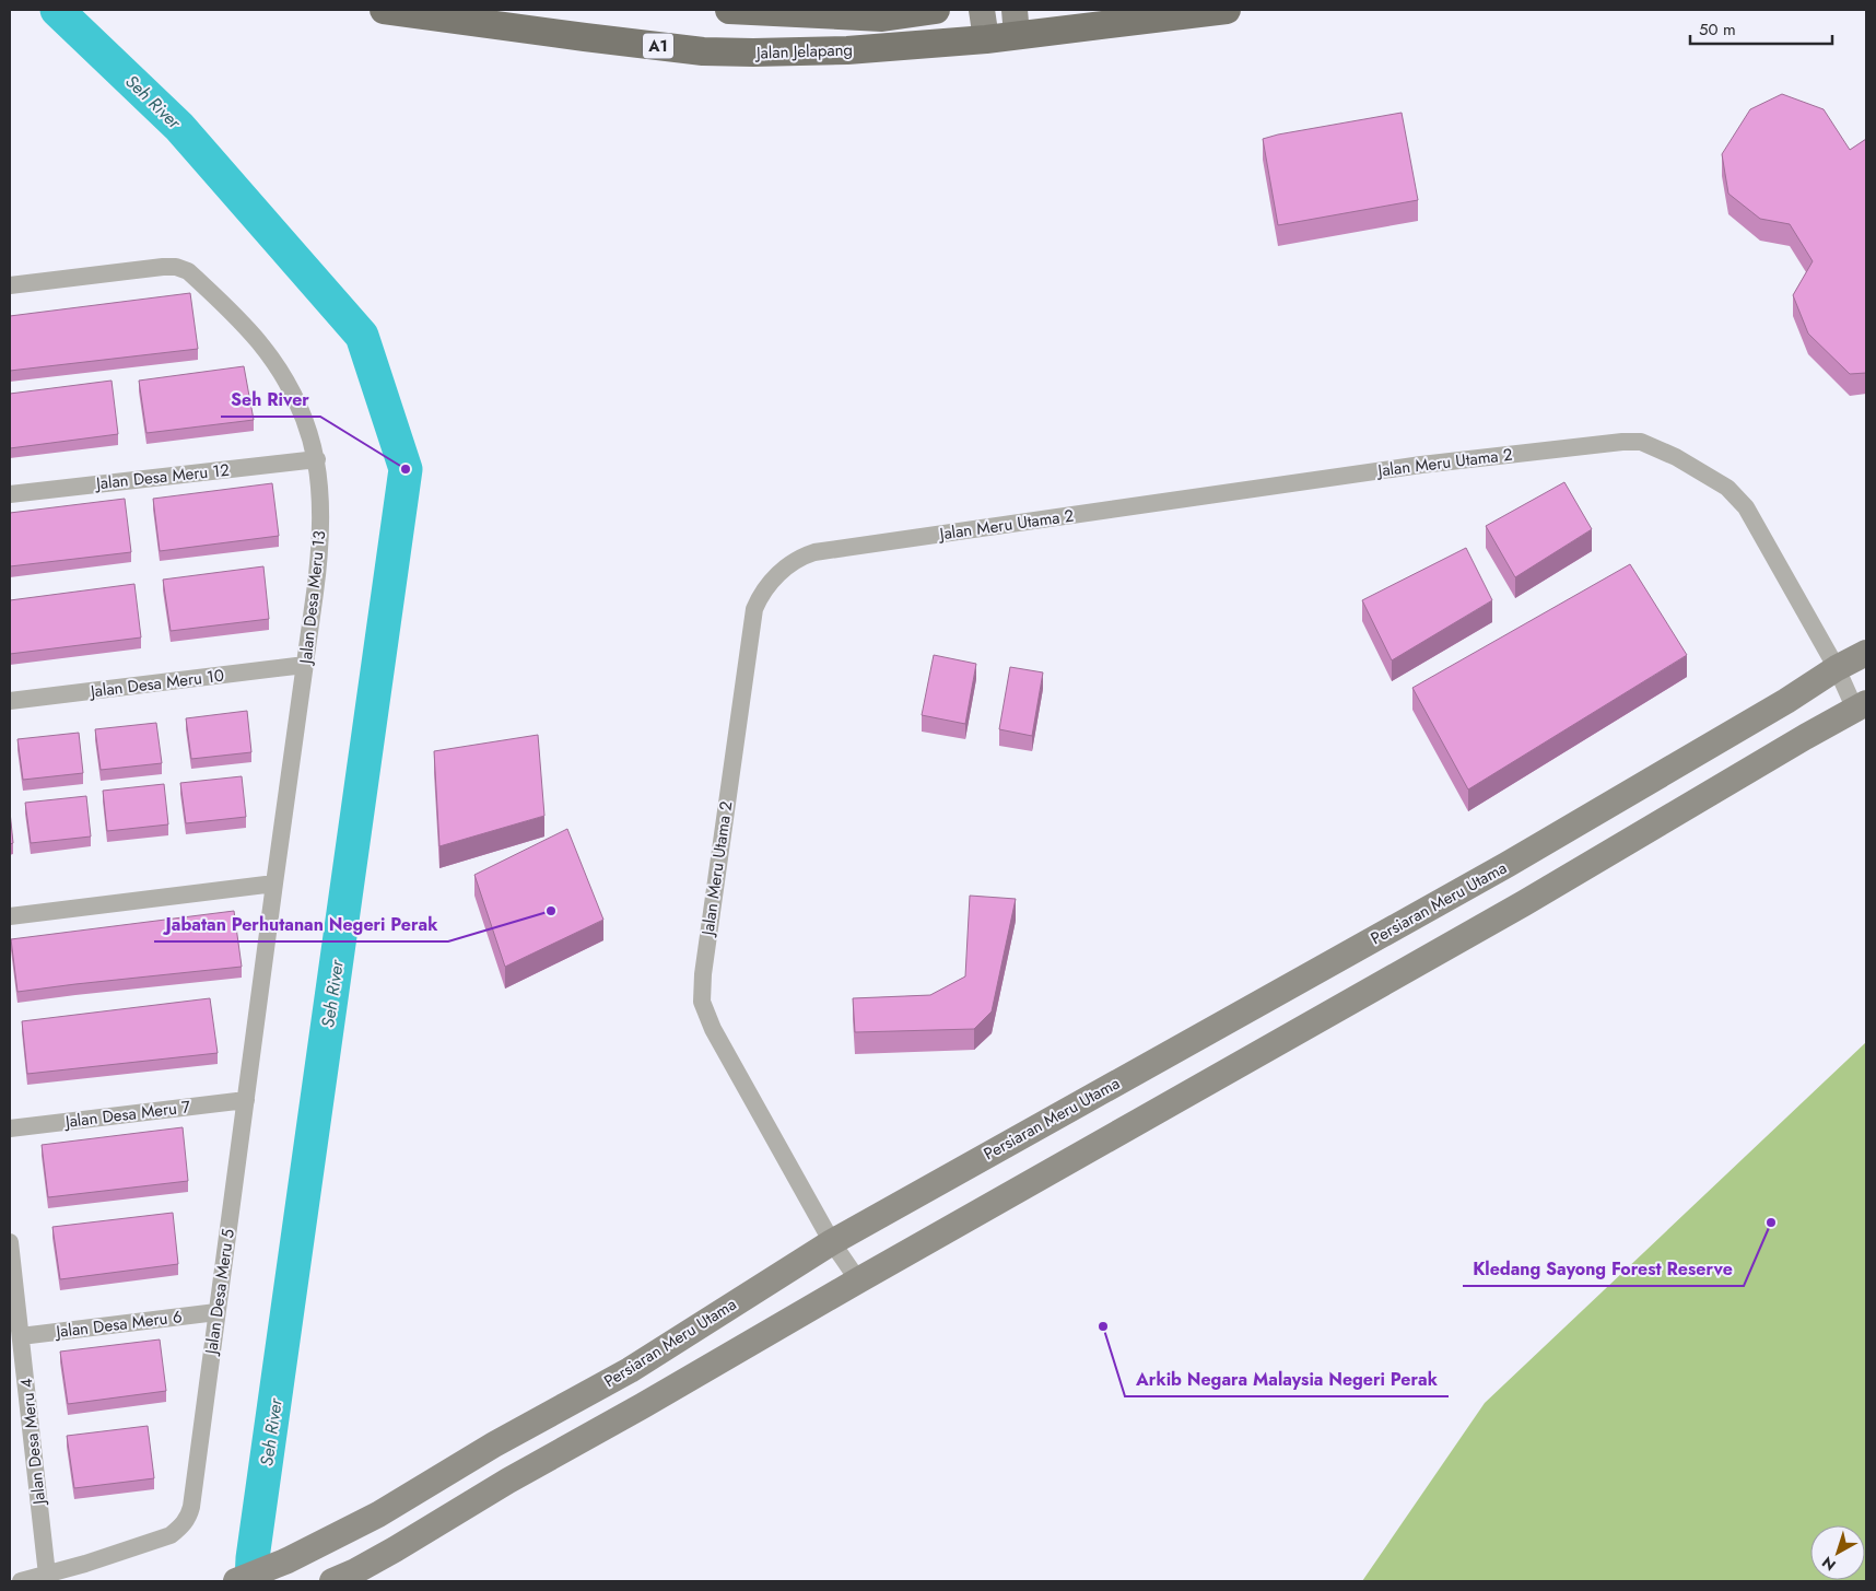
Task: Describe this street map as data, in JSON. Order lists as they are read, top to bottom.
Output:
{
  "streets": {
    "main road": ["A1", "Jalan Jelapang", "Persiaran Meru Utama"],
    "street": [
      "Jalan Meru Utama 2",
      "Jalan Desa Meru 12",
      "Jalan Desa Meru 13",
      "Jalan Desa Meru 10",
      "Jalan Desa Meru 7",
      "Jalan Desa Meru 5",
      "Jalan Desa Meru 6",
      "Jalan Desa Meru 4"
    ]
  },
  "crossings": [
    ["Jalan Meru Utama 2", "Persiaran Meru Utama"],
    ["Jalan Desa Meru 12", "Jalan Desa Meru 13"],
    ["Jalan Desa Meru 13", "Jalan Desa Meru 10"],
    ["Jalan Desa Meru 13", "Jalan Desa Meru 5"],
    ["Jalan Desa Meru 7", "Jalan Desa Meru 5"],
    ["Jalan Desa Meru 5", "Jalan Desa Meru 6"],
    ["Jalan Desa Meru 5", "Jalan Desa Meru 4"],
    ["Jalan Desa Meru 6", "Jalan Desa Meru 4"]
  ],
  "water": ["Seh River"],
  "places": [
    "Seh River",
    "Jabatan Perhutanan Negeri Perak",
    "Kledang Sayong Forest Reserve",
    "Arkib Negara Malaysia Negeri Perak"
  ],
  "scale_bar": "50 m",
  "north": "bottom left"
}
